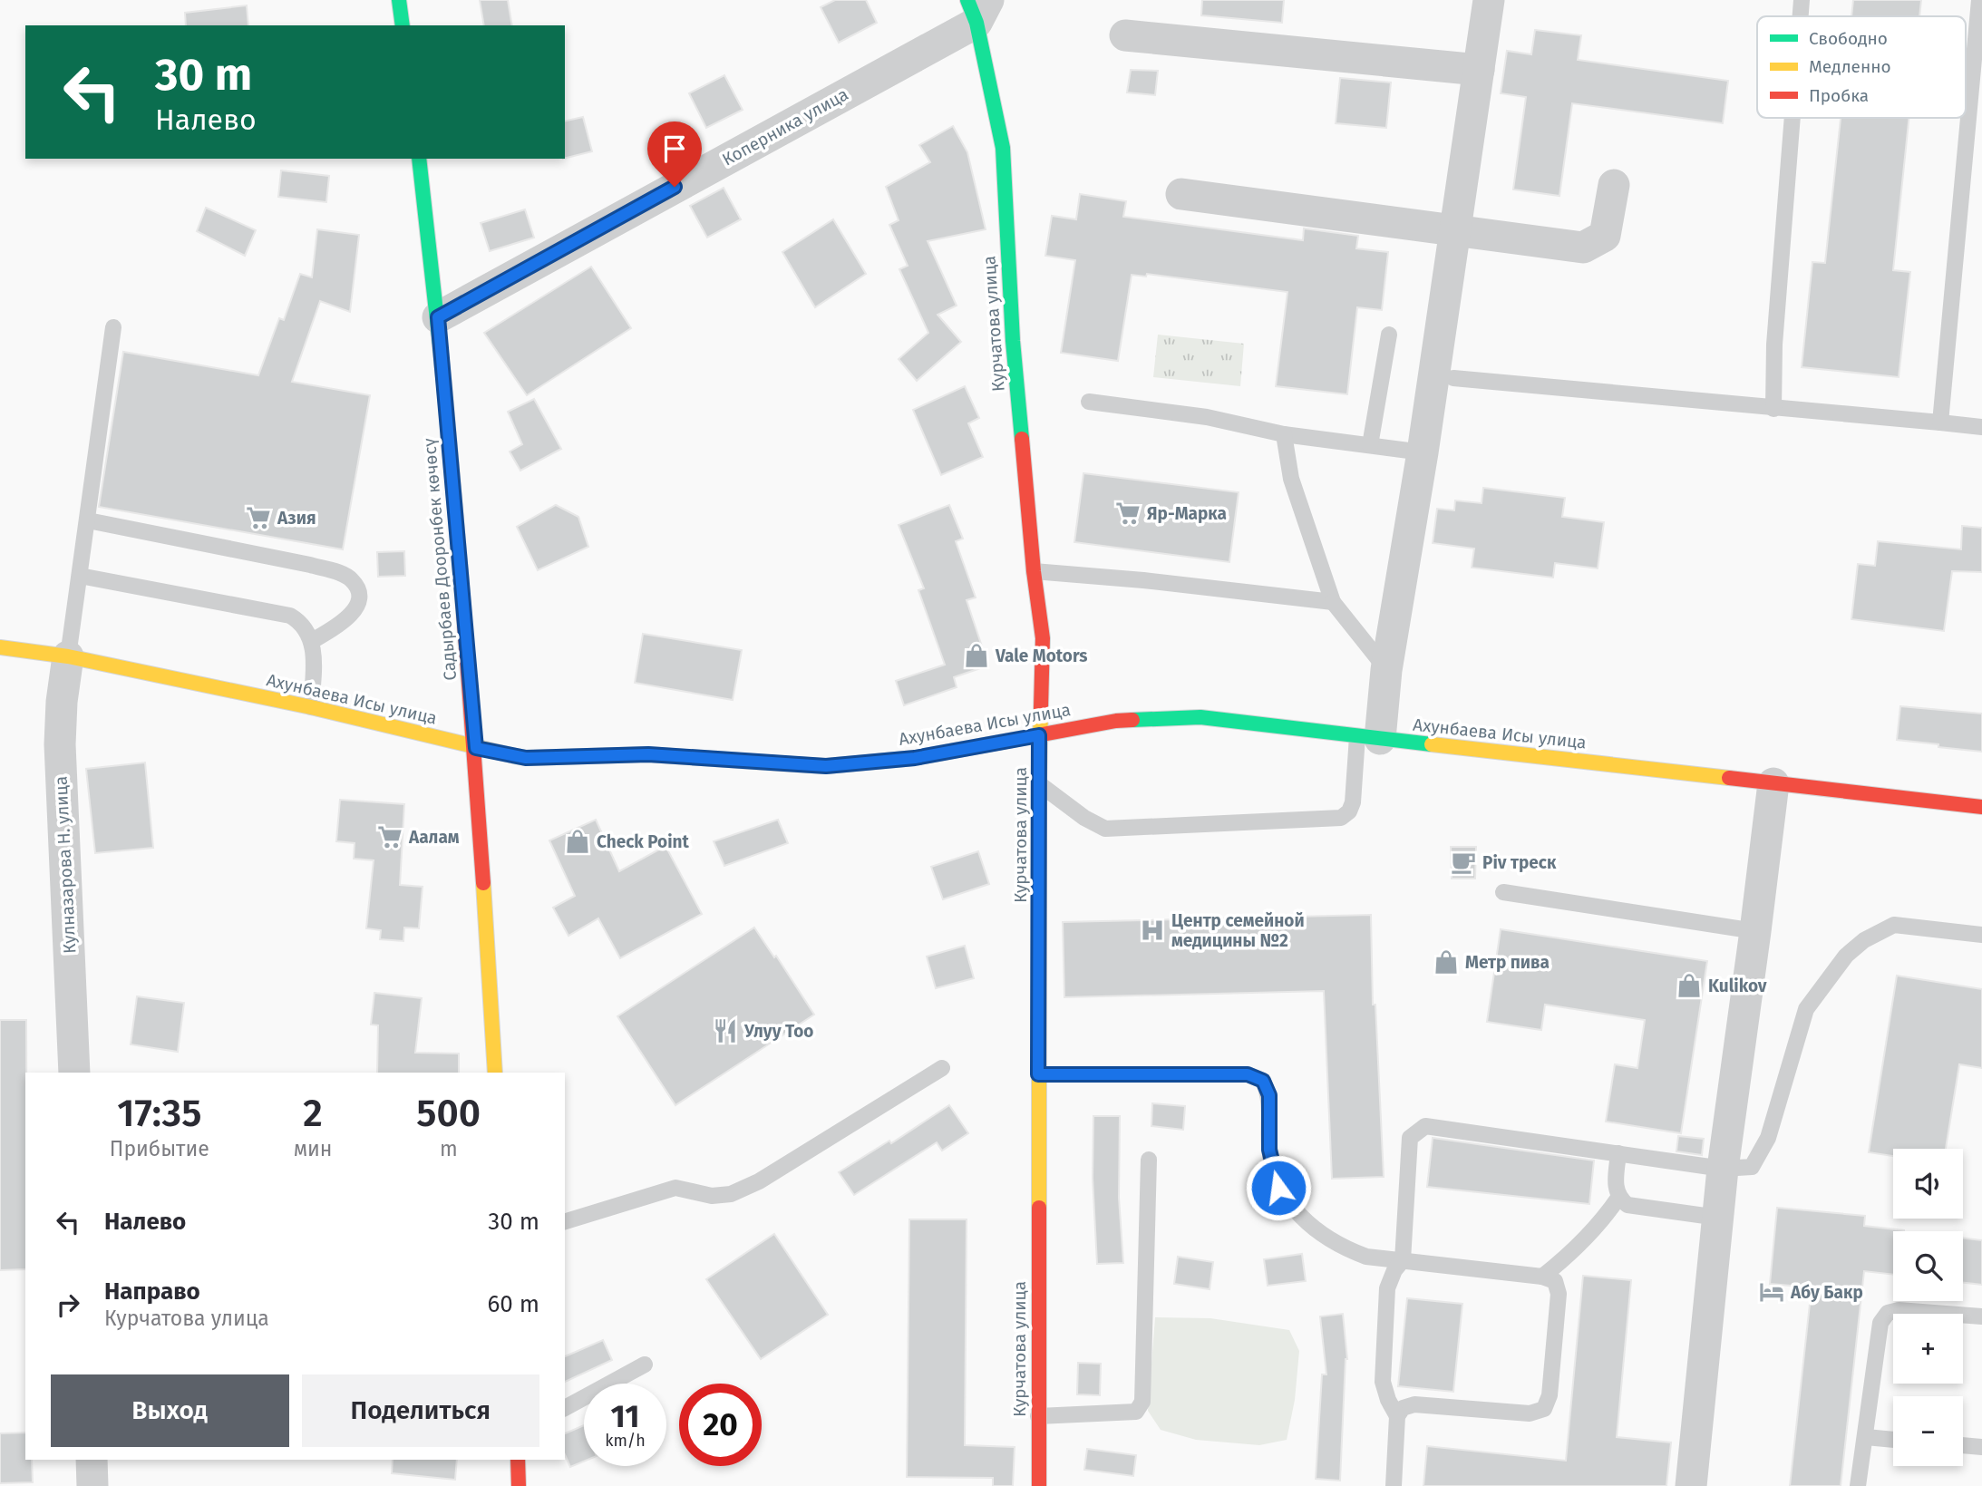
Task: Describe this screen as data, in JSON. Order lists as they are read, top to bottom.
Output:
{
  "streets": {
    "main road": ["Курчатова улица", "Садырбаев Дооронбек көчөсү", "Ахунбаева Исы улица"],
    "street": ["Коперника улица", "Кулназарова Н. улица"]
  },
  "crossings": [
    ["Коперника улица", "Курчатова улица"],
    ["Коперника улица", "Садырбаев Дооронбек көчөсү"],
    ["Курчатова улица", "Ахунбаева Исы улица"],
    ["Садырбаев Дооронбек көчөсү", "Ахунбаева Исы улица"],
    ["Ахунбаева Исы улица", "Кулназарова Н. улица"]
  ],
  "places": {
    "supermarket": ["Яр-Марка", "Азия", "Аалам"],
    "shop": [
      "Vale Motors",
      "Check Point",
      "Метр пива",
      "Kulikov"
    ],
    "cafe": ["Piv треск"],
    "hospital": ["Центр семейной медицины №2"],
    "restaurant": ["Улуу Тоо"],
    "hotel": ["Абу Бакр"]
  },
  "legend": ["Свободно", "Медленно", "Пробка"],
  "page": {
    "turn": ["30 m", "Налево"],
    "eta": [
      "17:35",
      "Прибытие",
      "2",
      "мин",
      "500",
      "m"
    ],
    "map_buttons": ["+", "−"],
    "list": [
      {
        "name": "Налево",
        "value": "30 m"
      },
      {
        "name": "Направо",
        "note": "Курчатова улица",
        "value": "60 m"
      }
    ],
    "buttons": ["Выход", "Поделиться"],
    "speed": "11 km/h",
    "limit": "20"
  }
}
